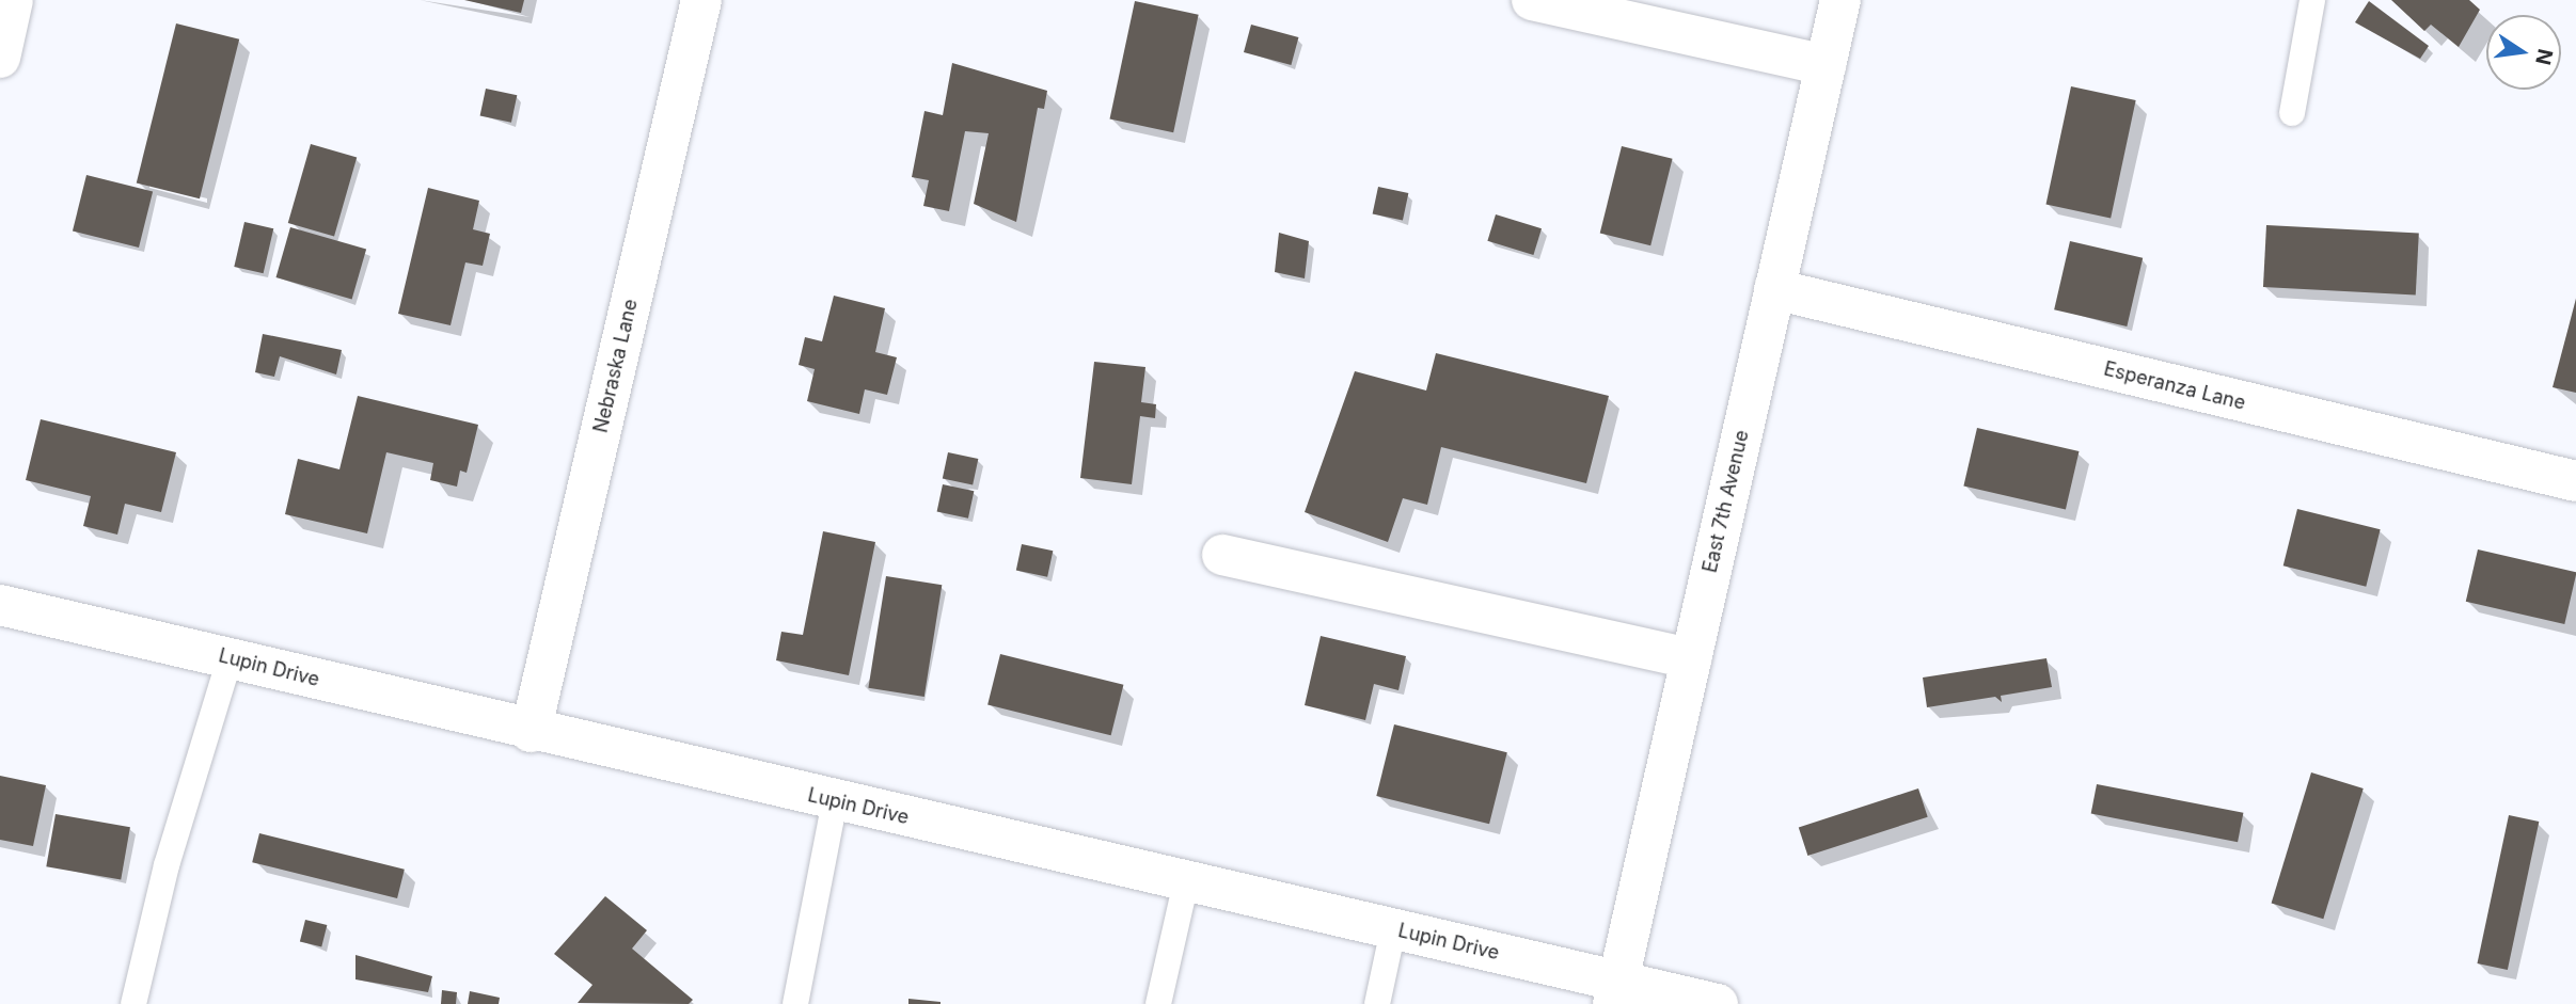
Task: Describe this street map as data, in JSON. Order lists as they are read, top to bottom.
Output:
{
  "streets": {
    "street": [
      "Nebraska Lane",
      "Esperanza Lane",
      "East 7th Avenue",
      "Lupin Drive"
    ]
  },
  "crossings": [
    ["Nebraska Lane", "Lupin Drive"],
    ["Esperanza Lane", "East 7th Avenue"],
    ["East 7th Avenue", "Lupin Drive"]
  ],
  "north": "right"
}
